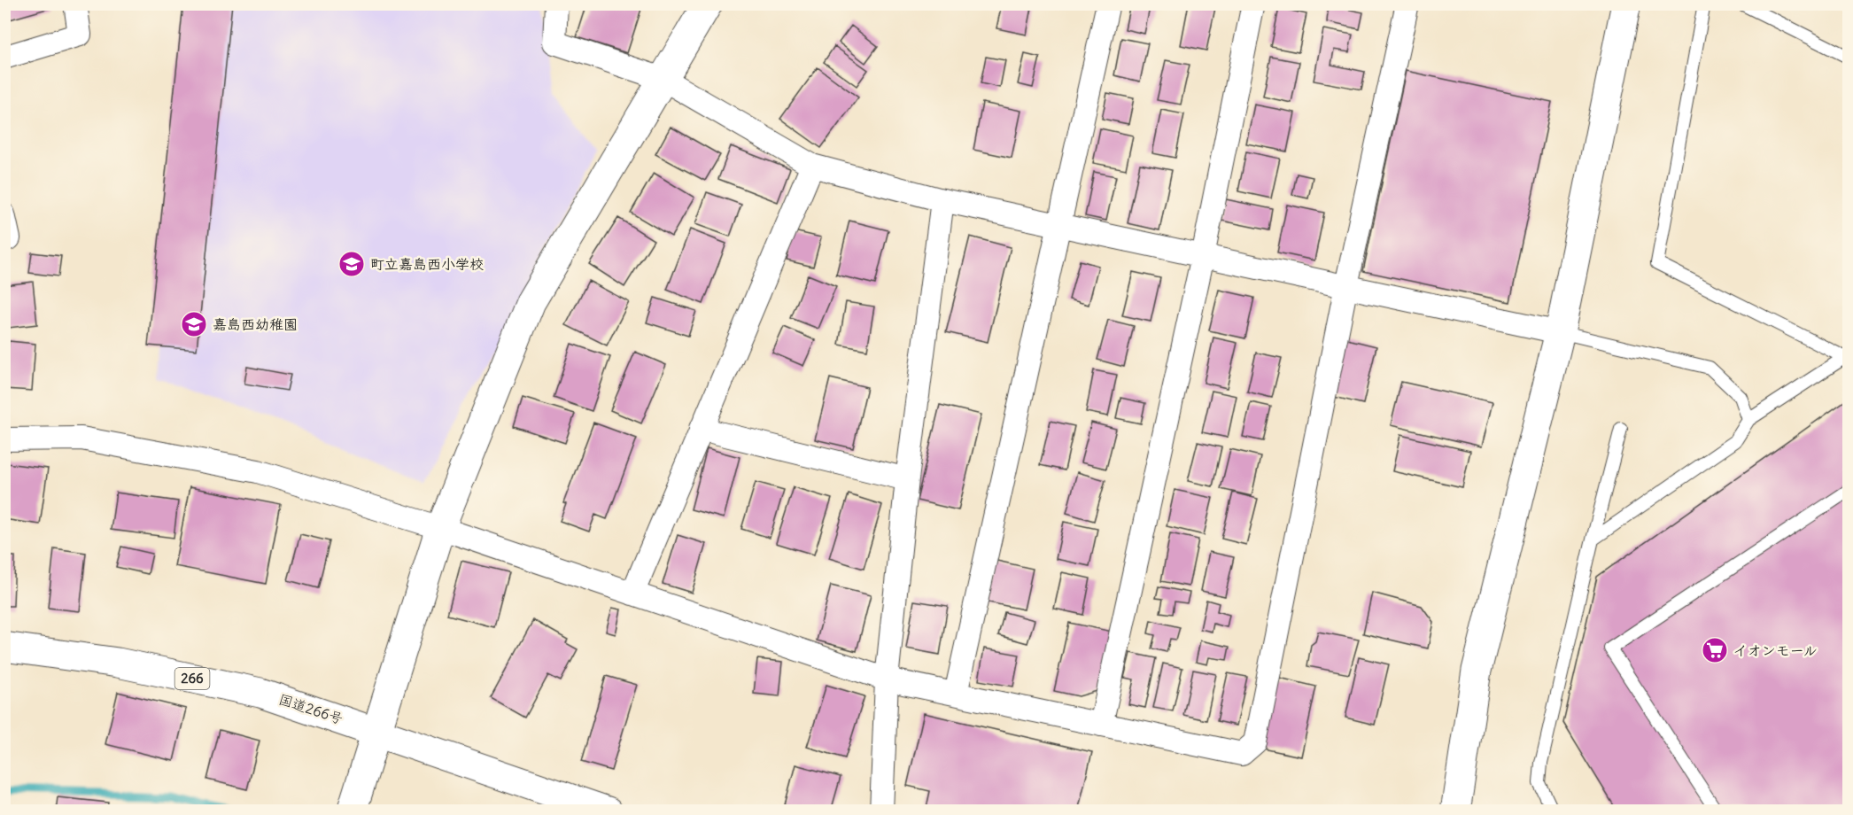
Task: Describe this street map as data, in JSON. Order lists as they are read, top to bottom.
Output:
{
  "streets": {
    "main road": ["266", "国道266号"]
  },
  "places": {
    "school or university": ["町立嘉島西小学校", "嘉島西幼稚園"],
    "supermarket": ["イオンモール"]
  }
}
